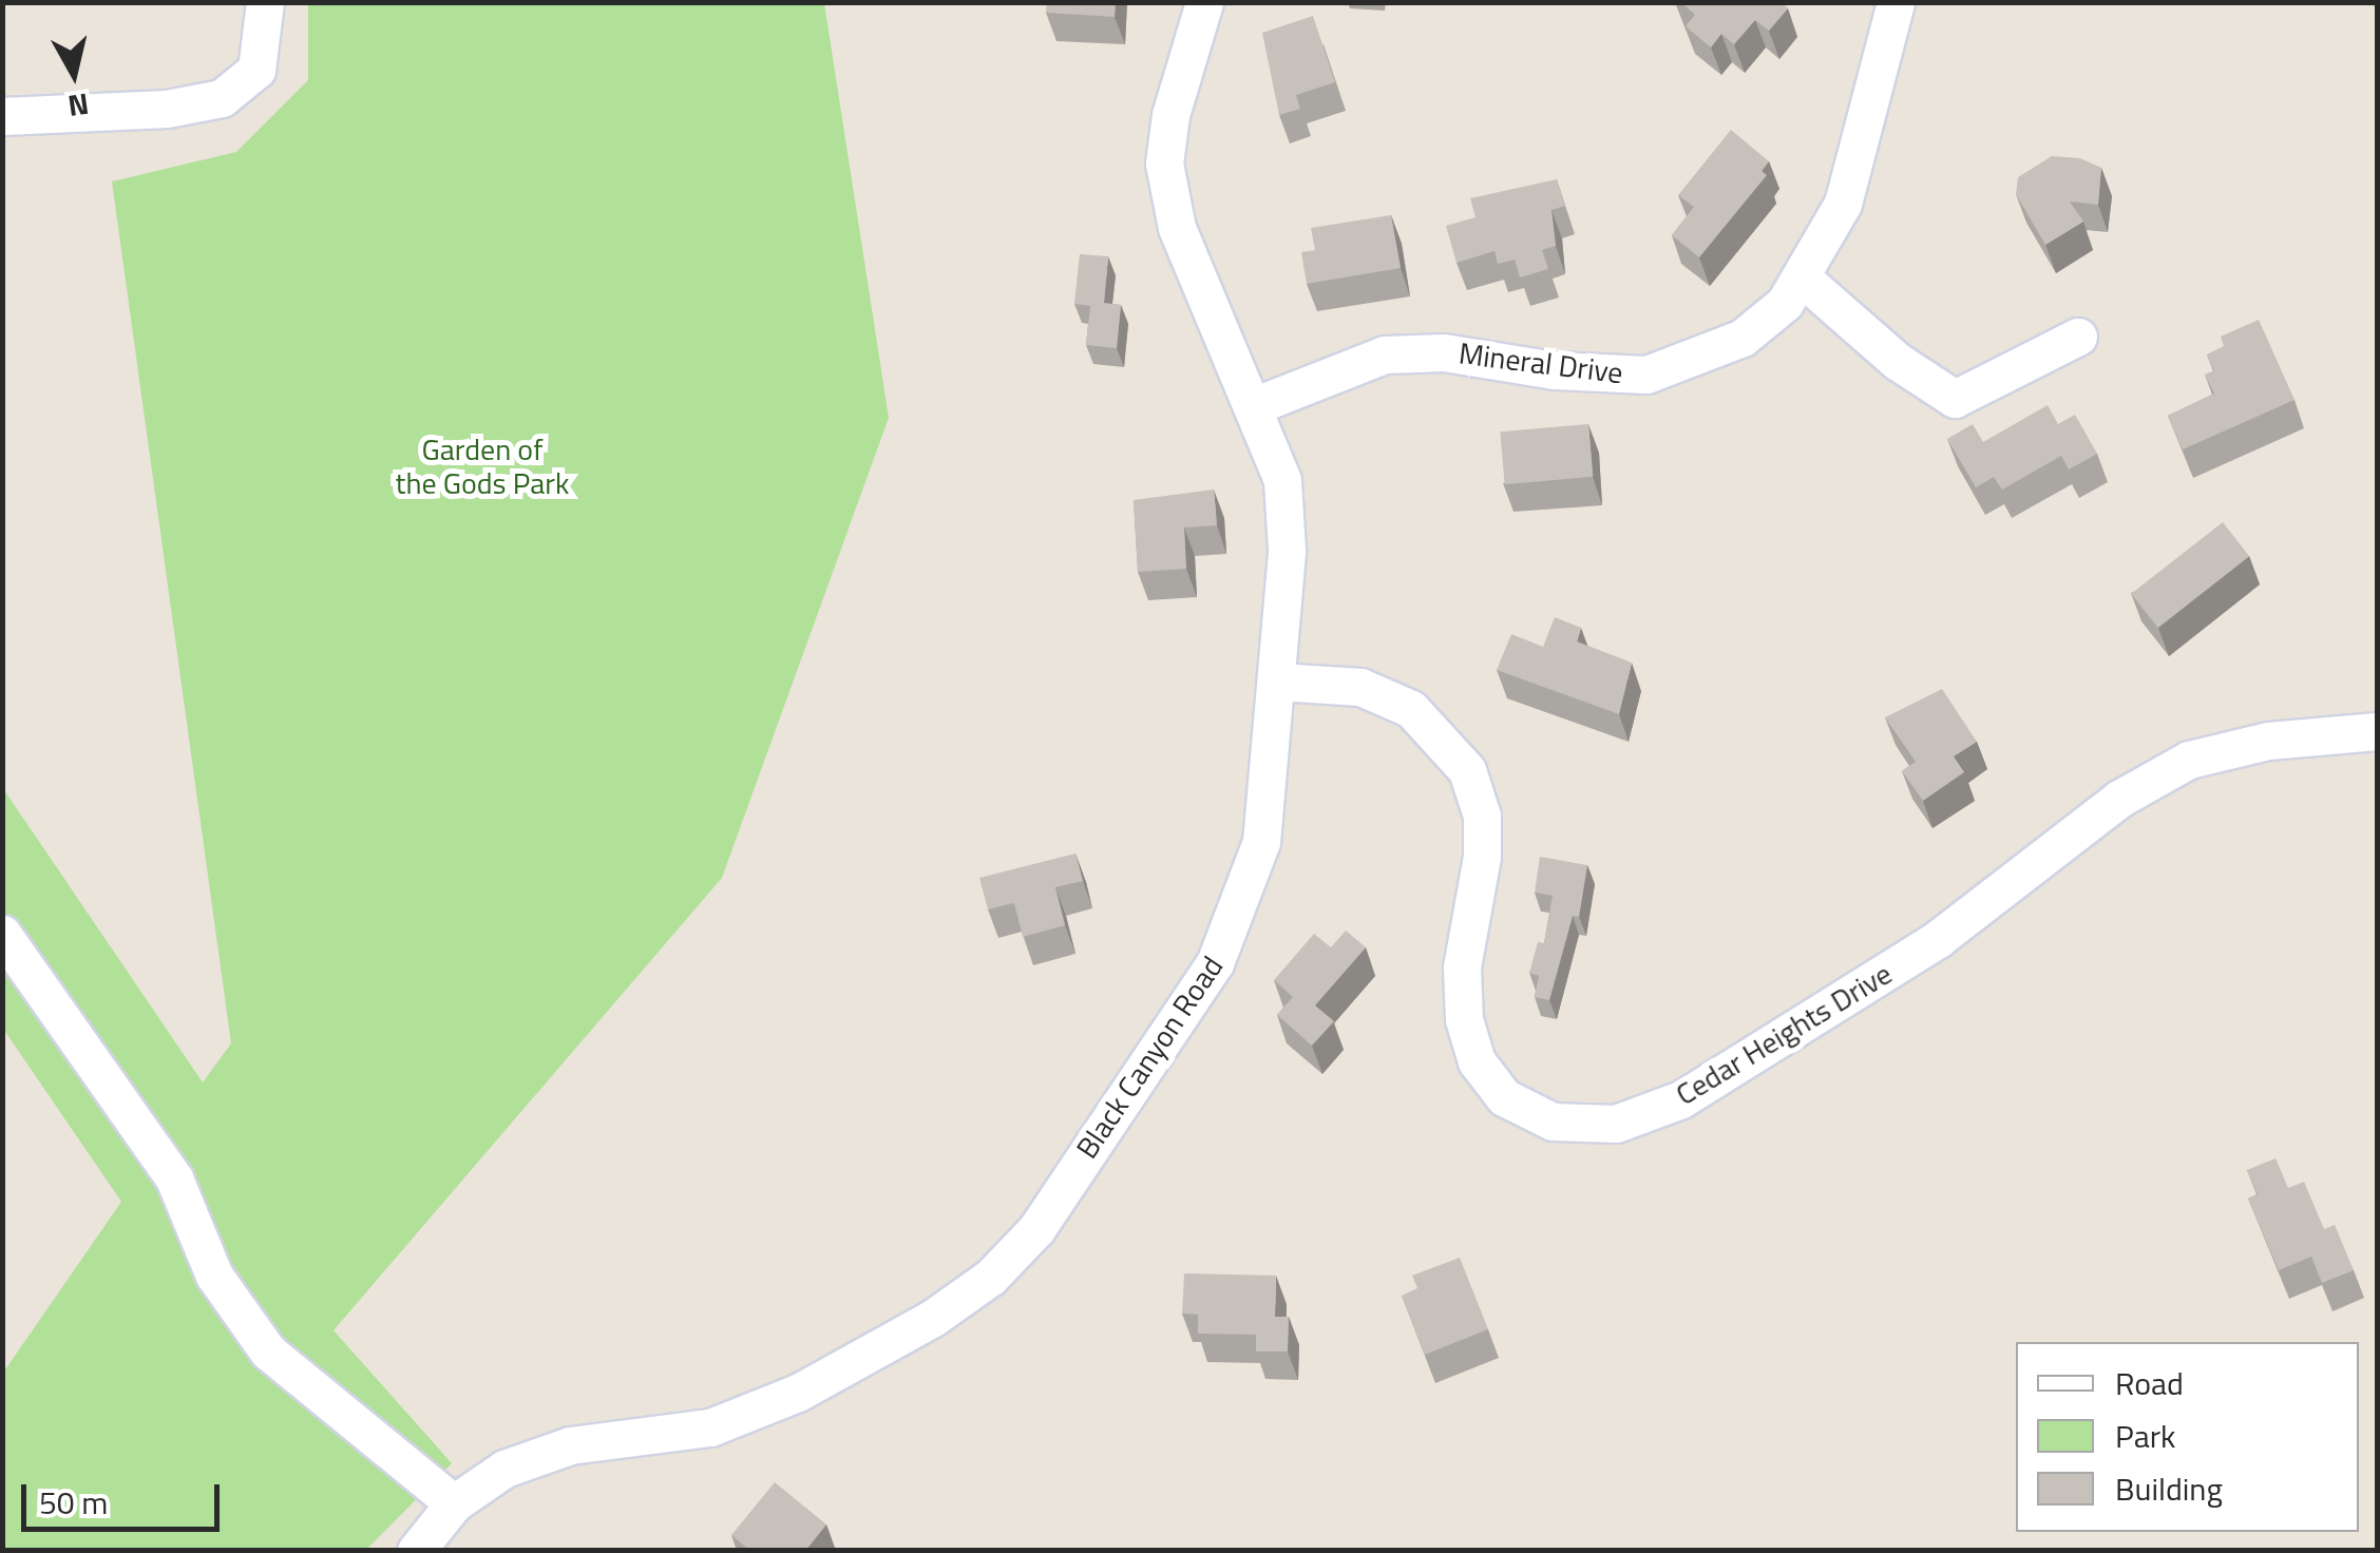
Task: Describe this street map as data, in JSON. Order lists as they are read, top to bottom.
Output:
{
  "streets": {
    "street": ["Mineral Drive", "Cedar Heights Drive", "Black Canyon Road"]
  },
  "crossings": [
    ["Mineral Drive", "Black Canyon Road"],
    ["Cedar Heights Drive", "Black Canyon Road"]
  ],
  "parks": ["Garden of the Gods Park"],
  "legend": ["Road", "Park", "Building"],
  "scale_bar": "50 m",
  "north": "bottom"
}
